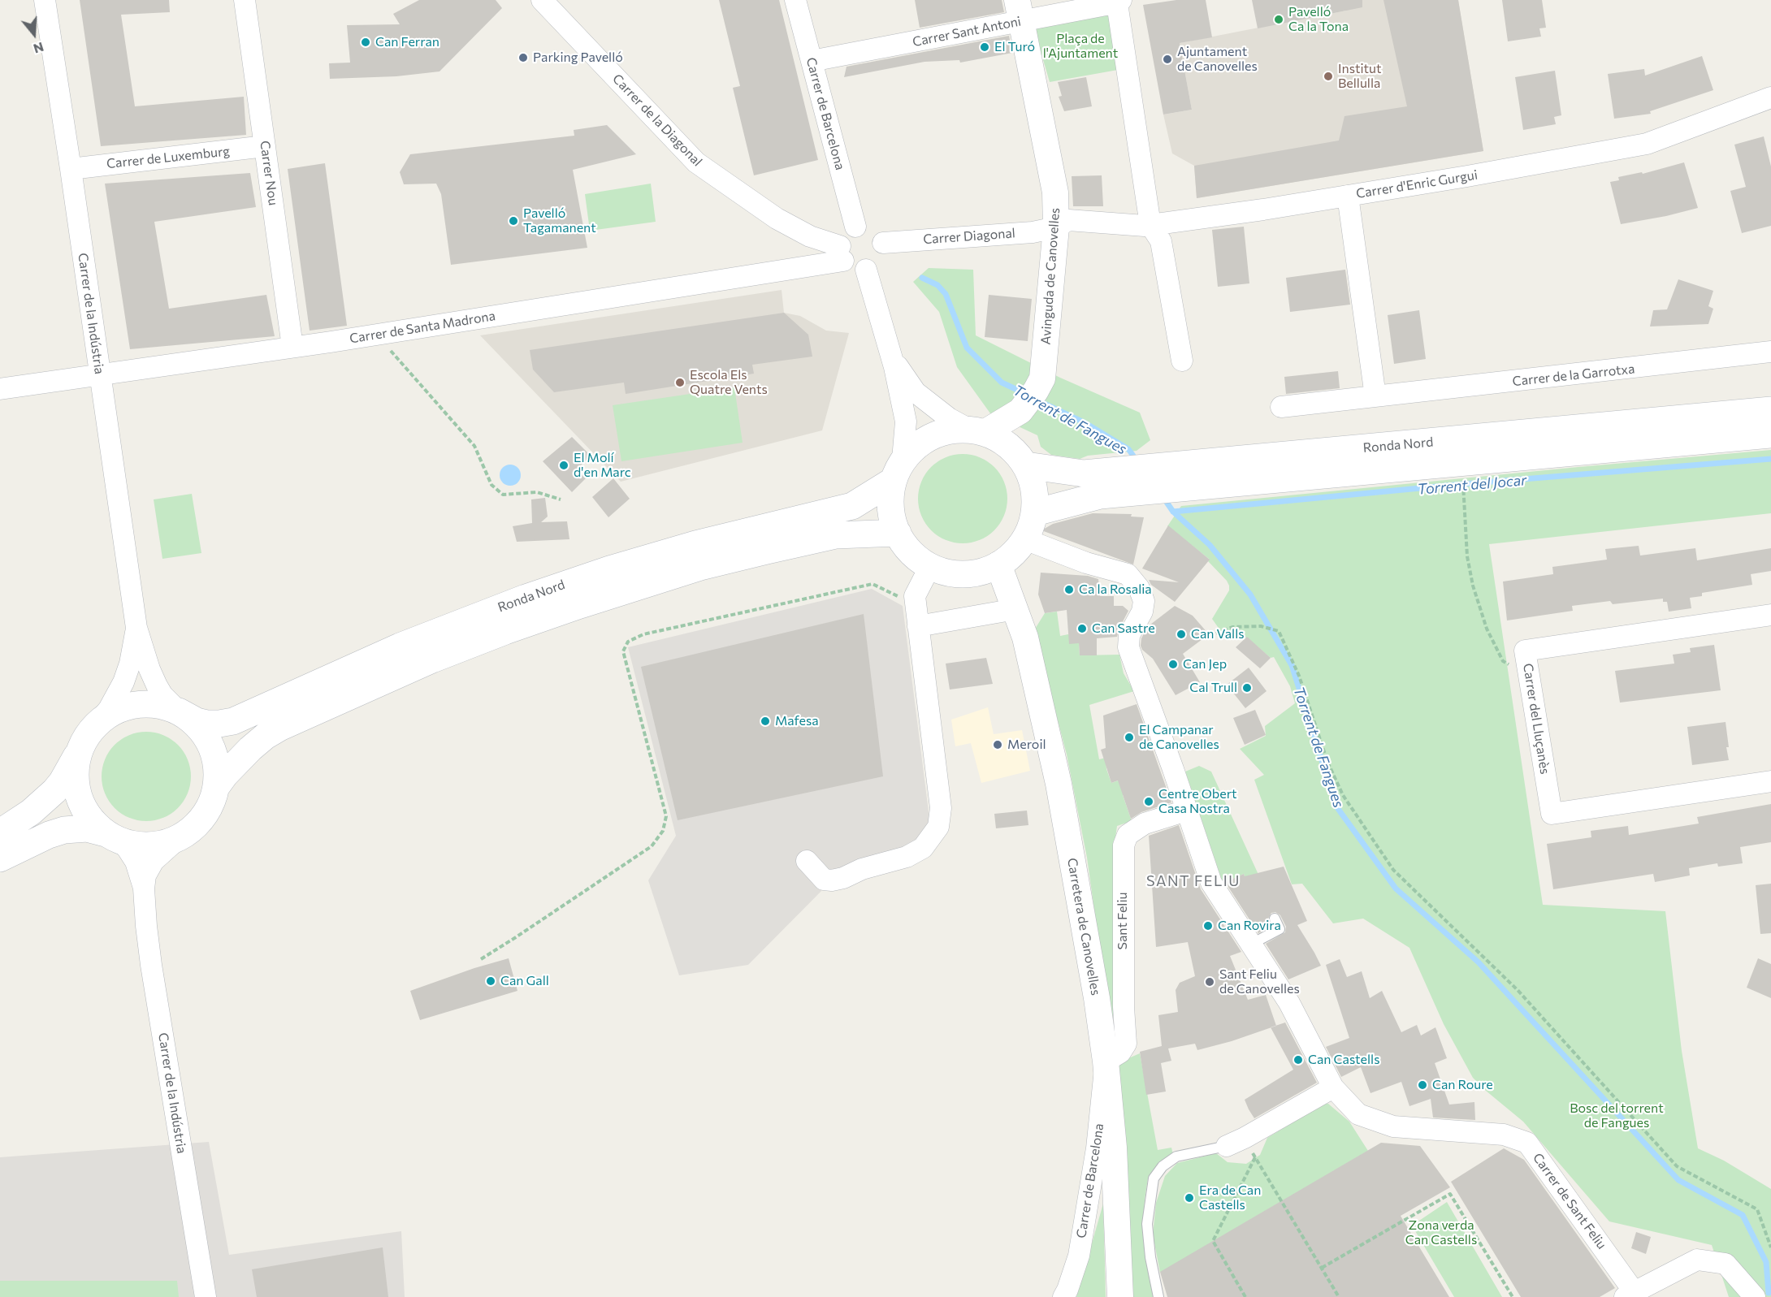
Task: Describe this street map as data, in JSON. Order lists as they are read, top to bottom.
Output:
{
  "streets": {
    "main road": ["Ronda Nord"],
    "street": [
      "Carrer Sant Antoni",
      "Carrer de Barcelona",
      "Carrer de la Diagonal",
      "Carrer de Luxemburg",
      "Carrer Nou",
      "Carrer d'Enric Gurgui",
      "Carrer Diagonal",
      "Avinguda de Canovelles",
      "Carrer de la Indústria",
      "Carrer de Santa Madrona",
      "Carrer de la Garrotxa",
      "Carrer del Lluçanès",
      "Sant Feliu",
      "Carretera de Canovelles",
      "Carrer de Sant Feliu"
    ]
  },
  "crossings": [
    ["Carrer Sant Antoni", "Carrer de Barcelona"],
    ["Carrer Sant Antoni", "Avinguda de Canovelles"],
    ["Carrer de Barcelona", "Carrer de la Diagonal"],
    ["Carrer de Barcelona", "Carrer Diagonal"],
    ["Carrer de Barcelona", "Carrer de Santa Madrona"],
    ["Carrer de Barcelona", "Sant Feliu"],
    ["Carrer de Barcelona", "Carretera de Canovelles"],
    ["Carrer de la Diagonal", "Carrer Diagonal"],
    ["Carrer de la Diagonal", "Carrer de Santa Madrona"],
    ["Carrer de Luxemburg", "Carrer Nou"],
    ["Carrer de Luxemburg", "Carrer de la Indústria"],
    ["Carrer Nou", "Carrer de Santa Madrona"],
    ["Carrer d'Enric Gurgui", "Carrer Diagonal"],
    ["Carrer d'Enric Gurgui", "Avinguda de Canovelles"],
    ["Carrer Diagonal", "Avinguda de Canovelles"],
    ["Carrer Diagonal", "Carrer de Santa Madrona"],
    ["Avinguda de Canovelles", "Ronda Nord"],
    ["Avinguda de Canovelles", "Carretera de Canovelles"],
    ["Avinguda de Canovelles", "Carrer de Sant Feliu"],
    ["Carrer de la Indústria", "Carrer de Santa Madrona"],
    ["Ronda Nord", "Carretera de Canovelles"],
    ["Ronda Nord", "Carrer de Sant Feliu"],
    ["Sant Feliu", "Carretera de Canovelles"],
    ["Sant Feliu", "Carrer de Sant Feliu"],
    ["Carretera de Canovelles", "Carrer de Sant Feliu"]
  ],
  "districts": ["SANT FELIU"],
  "water": ["Torrent de Fangues", "Torrent del Jocar"],
  "parks": ["Plaça de l'Ajuntament", "Bosc del torrent de Fangues", "Zona verda Can Castells"],
  "places": [
    "Pavelló Ca la Tona",
    "Can Ferran",
    "El Turó",
    "Parking Pavelló",
    "Ajuntament de Canovelles",
    "Institut Bellulla",
    "Pavelló Tagamanent",
    "Escola Els Quatre Vents",
    "El Molí d'en Marc",
    "Ca la Rosalia",
    "Can Sastre",
    "Can Valls",
    "Can Jep",
    "Cal Trull",
    "Mafesa",
    "El Campanar de Canovelles",
    "Meroil",
    "Centre Obert Casa Nostra",
    "Can Rovira",
    "Can Gall",
    "Sant Feliu de Canovelles",
    "Can Castells",
    "Can Roure",
    "Era de Can Castells"
  ],
  "north": "bottom"
}
